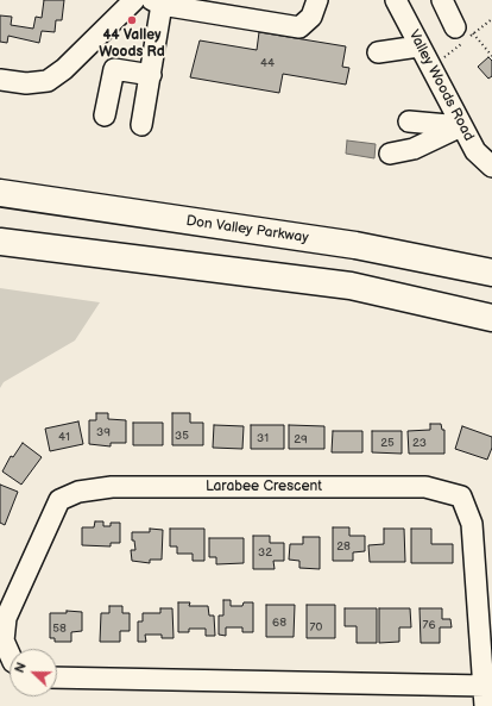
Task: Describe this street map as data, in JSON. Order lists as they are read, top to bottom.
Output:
{
  "streets": {
    "highway": ["Don Valley Parkway"],
    "street": ["Valley Woods Road", "Larabee Crescent"]
  },
  "places": ["44 Valley Woods Rd"],
  "house_numbers": [
    "44",
    "39",
    "35",
    "41",
    "31",
    "29",
    "25",
    "23",
    "28",
    "32",
    "68",
    "76",
    "70",
    "58"
  ],
  "north": "left"
}
